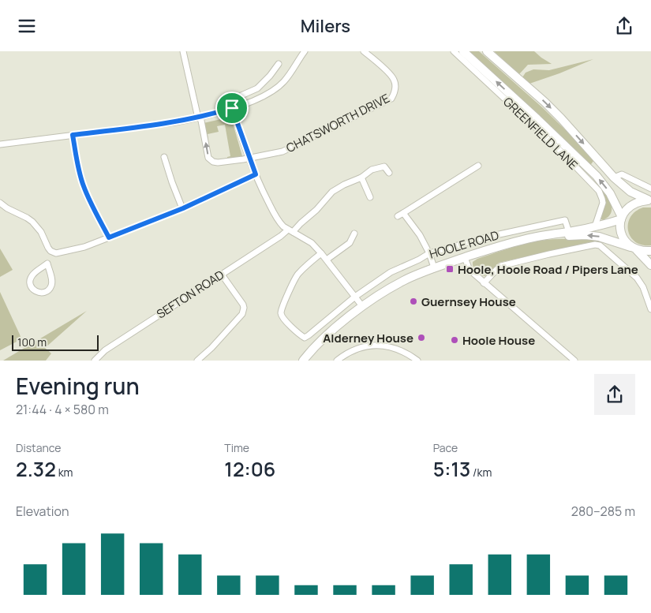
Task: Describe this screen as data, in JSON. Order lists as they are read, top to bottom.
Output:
{
  "streets": {
    "highway": ["GREENFIELD LANE", "HOOLE ROAD"],
    "street": ["CHATSWORTH DRIVE", "SEFTON ROAD"]
  },
  "crossings": [
    ["GREENFIELD LANE", "HOOLE ROAD"]
  ],
  "places": {
    "transit": ["Hoole, Hoole Road / Pipers Lane"],
    "other": ["Guernsey House", "Alderney House", "Hoole House"]
  },
  "scale_bar": "100 m",
  "page": {
    "header": "Milers",
    "scale": "100 m",
    "heading": ["Evening run", "21:44 · 4 × 580 m"],
    "stats": [
      ["Distance", "2.32 km"],
      ["Time", "12:06"],
      ["Pace", "5:13 /km"]
    ],
    "chart": ["Elevation", "280–285 m"]
  }
}
